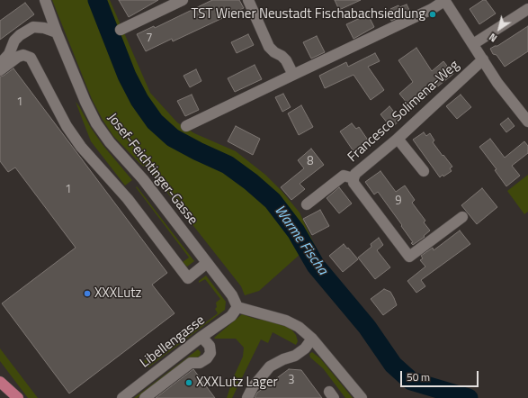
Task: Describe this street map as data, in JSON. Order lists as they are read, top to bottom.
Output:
{
  "streets": {
    "street": ["Francesco Solimena-Weg", "Josef-Feichtinger-Gasse", "Libellengasse"]
  },
  "crossings": [
    ["Josef-Feichtinger-Gasse", "Libellengasse"]
  ],
  "water": ["Warme Fischa"],
  "places": ["TST Wiener Neustadt Fischabachsiedlung", "XXXLutz", "XXXLutz Lager"],
  "house_numbers": [
    "7",
    "1",
    "8",
    "1",
    "9",
    "3"
  ],
  "scale_bar": "50 m",
  "north": "bottom left"
}
